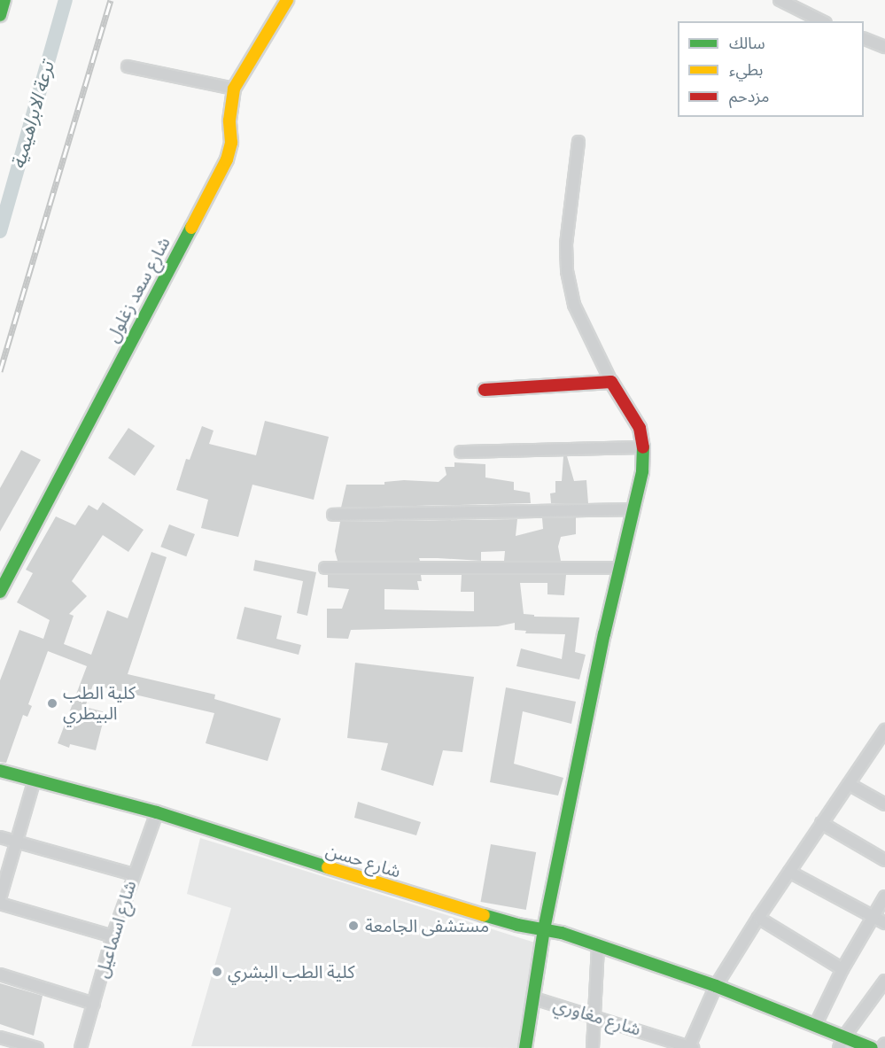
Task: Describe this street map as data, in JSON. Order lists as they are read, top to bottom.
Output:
{
  "streets": {
    "street": [
      "شارع سعد زغلول",
      "شارع حسن",
      "شارع اسماعيل",
      "شارع مغاوري"
    ]
  },
  "crossings": [
    ["شارع حسن", "شارع اسماعيل"]
  ],
  "water": ["ترعة الابراهيمية"],
  "places": ["كلية الطب البيطري", "مستشفى الجامعة", "كلية الطب البشري"],
  "legend": ["سالك", "بطيء", "مزدحم"]
}
